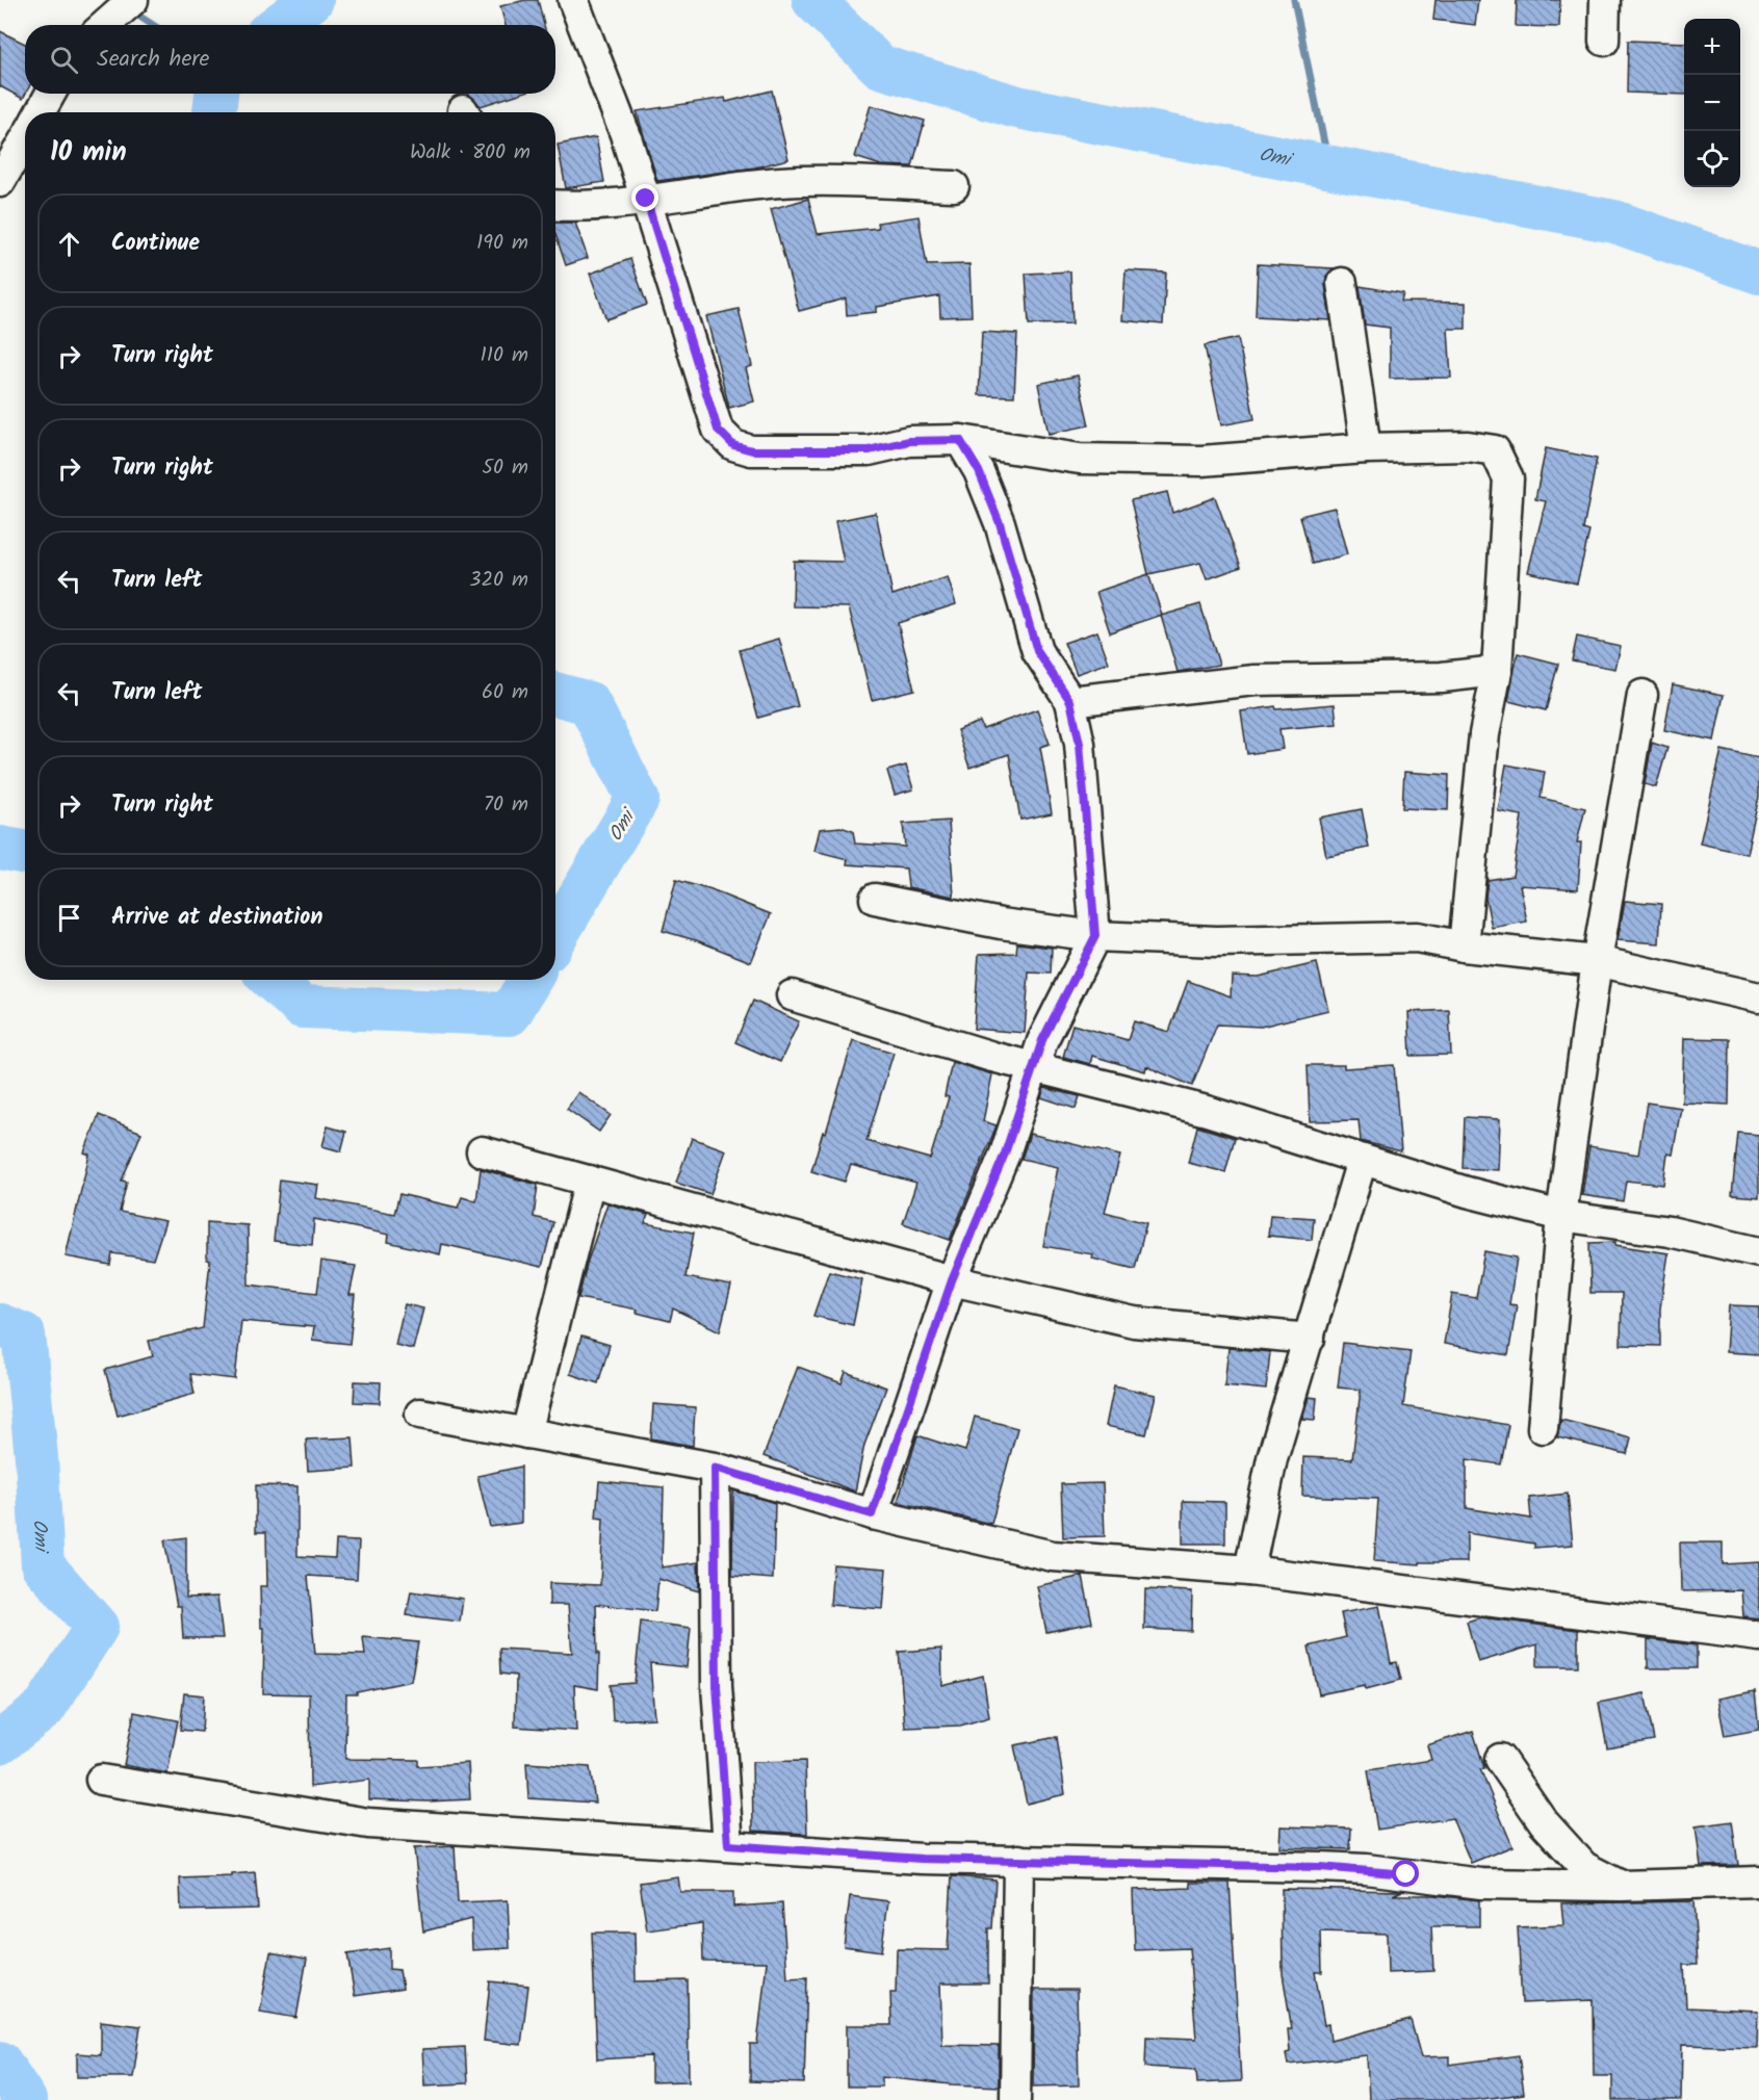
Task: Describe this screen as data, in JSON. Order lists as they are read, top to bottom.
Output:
{
  "water": ["Omi"],
  "page": {
    "map_buttons": ["+", "−"],
    "search": "Search here",
    "heading": ["10 min", "Walk · 800 m"],
    "list": [
      ["Continue", "190 m"],
      ["Turn right", "110 m"],
      ["Turn right", "50 m"],
      ["Turn left", "320 m"],
      ["Turn left", "60 m"],
      ["Turn right", "70 m"],
      "Arrive at destination"
    ]
  }
}
